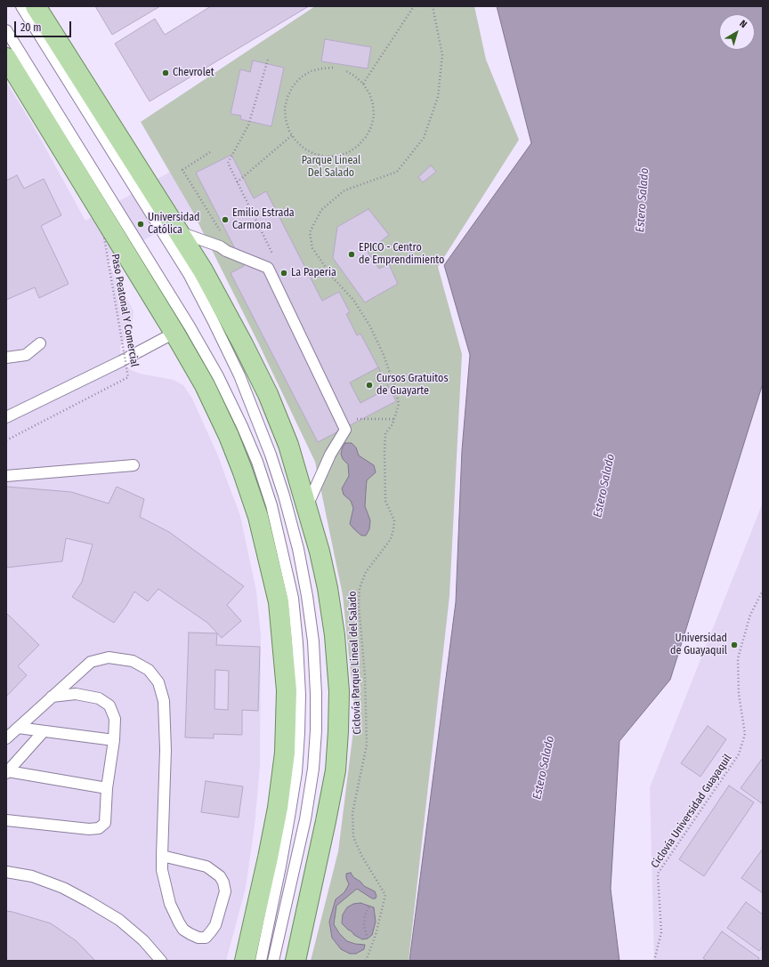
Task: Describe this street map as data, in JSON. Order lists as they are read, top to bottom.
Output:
{
  "streets": {
    "path": ["Paso Peatonal Y Comercial", "Ciclovía Parque Lineal del Salado", "Ciclovía Universidad Guayaquil"]
  },
  "water": ["Estero Salado"],
  "parks": ["Parque Lineal Del Salado"],
  "places": [
    "Chevrolet",
    "Emilio Estrada Carmona",
    "Universidad Católica",
    "EPICO - Centro de Emprendimiento",
    "La Paperia",
    "Cursos Gratuitos de Guayarte",
    "Universidad de Guayaquil"
  ],
  "scale_bar": "20 m",
  "north": "top right"
}
